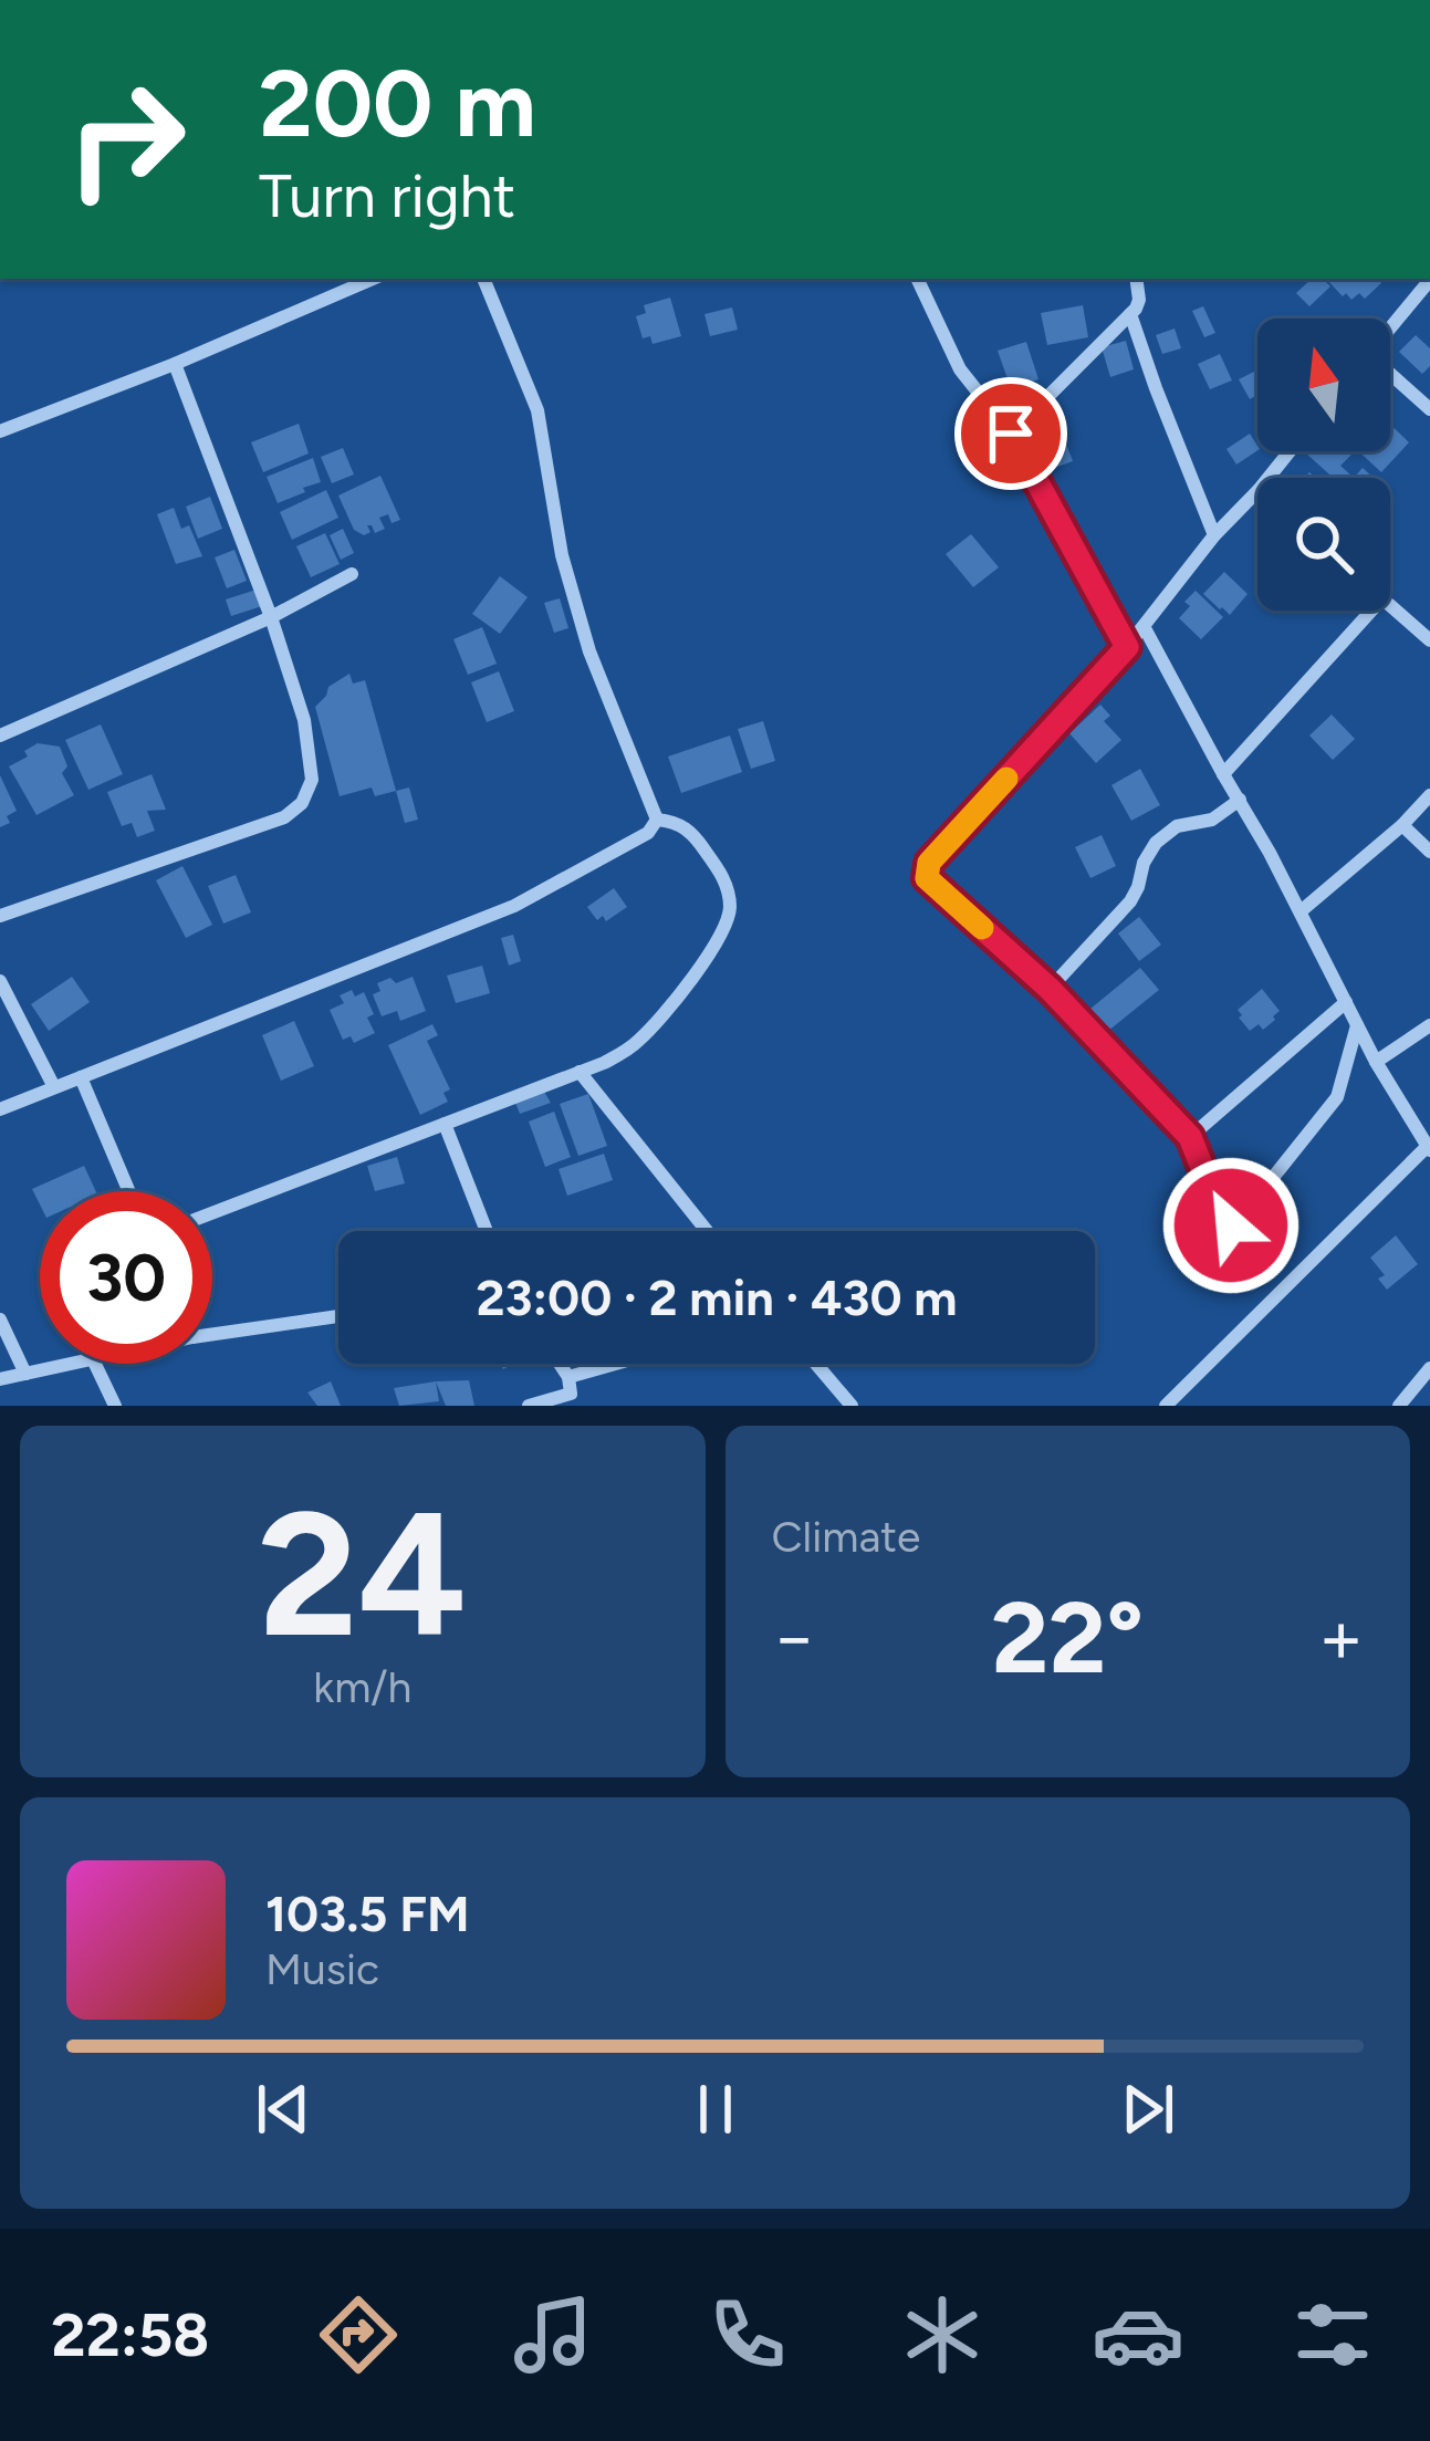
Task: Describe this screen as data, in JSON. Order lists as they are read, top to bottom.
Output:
{
  "north": "top",
  "page": {
    "turn": ["200 m", "Turn right"],
    "limit": "30",
    "trip": "23:00 · 2 min · 430 m",
    "tile": [
      ["24", "km/h"],
      "Climate"
    ],
    "heat": ["−", "22°", "+"],
    "song": ["103.5 FM", "Music"],
    "tabs": "22:58"
  }
}
